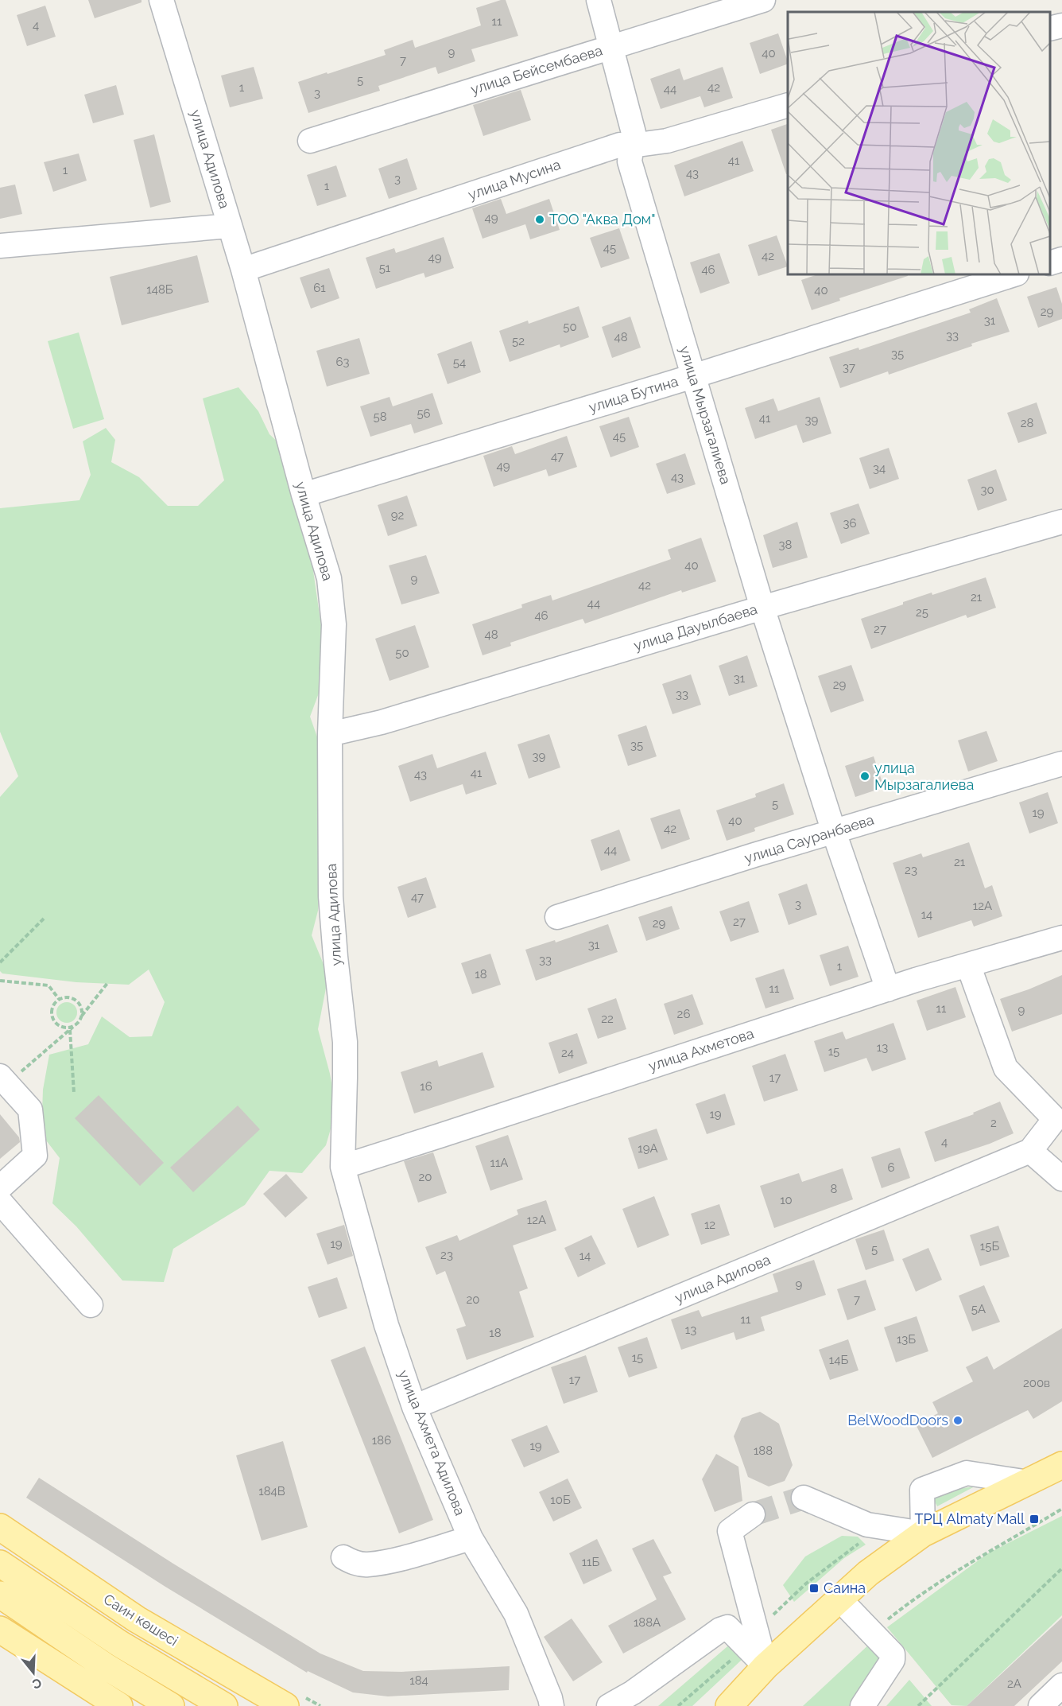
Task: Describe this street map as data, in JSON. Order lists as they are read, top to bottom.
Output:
{
  "streets": {
    "main road": ["Саин көшесі"],
    "street": [
      "улица Бейсембаева",
      "улица Адилова",
      "улица Мусина",
      "улица Бутина",
      "улица Мырзагалиева",
      "улица Дауылбаева",
      "улица Сауранбаева",
      "улица Ахметова",
      "улица Ахмета Адилова"
    ]
  },
  "crossings": [
    ["улица Бейсембаева", "улица Мырзагалиева"],
    ["улица Адилова", "улица Мусина"],
    ["улица Адилова", "улица Бутина"],
    ["улица Адилова", "улица Дауылбаева"],
    ["улица Адилова", "улица Ахметова"],
    ["улица Адилова", "улица Ахмета Адилова"],
    ["улица Мусина", "улица Мырзагалиева"],
    ["улица Бутина", "улица Мырзагалиева"],
    ["улица Мырзагалиева", "улица Дауылбаева"],
    ["улица Мырзагалиева", "улица Сауранбаева"],
    ["улица Мырзагалиева", "улица Ахметова"],
    ["улица Ахметова", "улица Ахмета Адилова"]
  ],
  "places": {
    "other": ["ТОО \"Аква Дом\"", "улица Мырзагалиева", "BelWoodDoors"],
    "transit": ["ТРЦ Almaty Mall", "Саина"]
  },
  "house_numbers": [
    "11",
    "4",
    "9",
    "40",
    "7",
    "5",
    "1",
    "42",
    "44",
    "3",
    "41",
    "1",
    "43",
    "3",
    "1",
    "49",
    "45",
    "42",
    "49",
    "51",
    "46",
    "61",
    "148Б",
    "40",
    "29",
    "31",
    "50",
    "33",
    "48",
    "52",
    "35",
    "63",
    "54",
    "37",
    "56",
    "58",
    "41",
    "39",
    "28",
    "45",
    "47",
    "49",
    "34",
    "43",
    "30",
    "92",
    "36",
    "38",
    "40",
    "9",
    "42",
    "21",
    "44",
    "25",
    "46",
    "27",
    "48",
    "50",
    "31",
    "29",
    "33",
    "35",
    "39",
    "41",
    "43",
    "5",
    "19",
    "40",
    "42",
    "44",
    "21",
    "23",
    "47",
    "3",
    "12А",
    "14",
    "27",
    "29",
    "31",
    "33",
    "1",
    "18",
    "11",
    "11",
    "9",
    "26",
    "22",
    "13",
    "15",
    "24",
    "17",
    "16",
    "19",
    "2",
    "4",
    "19А",
    "11А",
    "6",
    "20",
    "8",
    "10",
    "12А",
    "12",
    "19",
    "15Б",
    "5",
    "23",
    "14",
    "9",
    "20",
    "7",
    "5А",
    "11",
    "13",
    "18",
    "13Б",
    "15",
    "14Б",
    "17",
    "200в",
    "186",
    "19",
    "188",
    "184В",
    "10Б",
    "11Б",
    "188А",
    "184",
    "2А"
  ],
  "north": "bottom"
}
